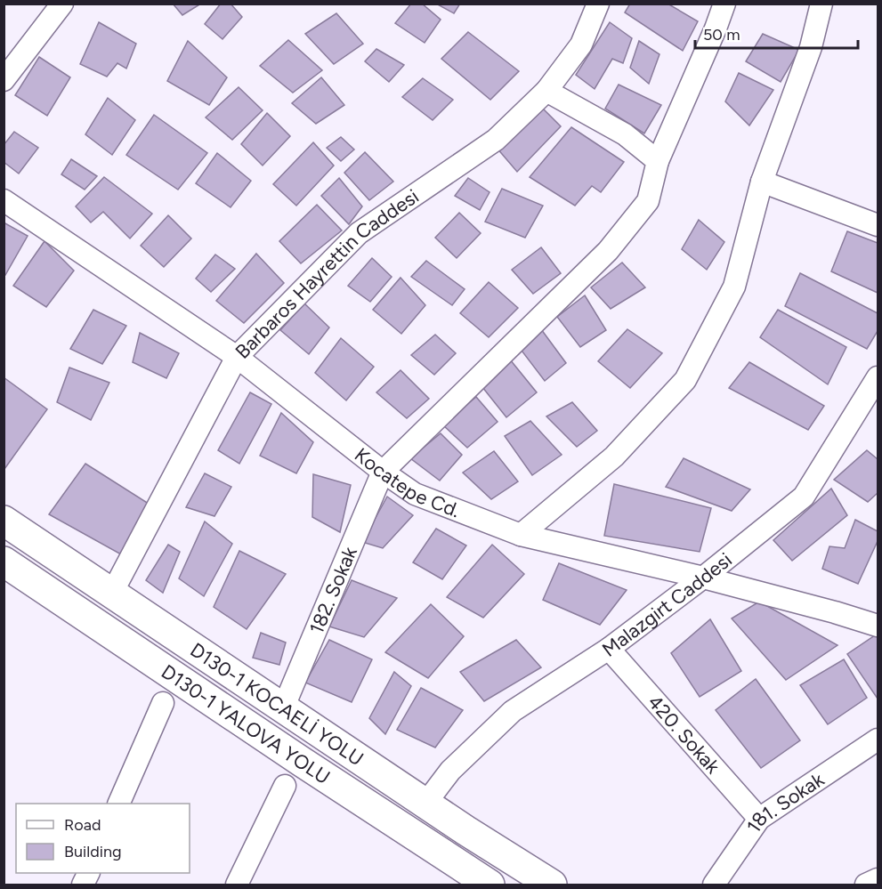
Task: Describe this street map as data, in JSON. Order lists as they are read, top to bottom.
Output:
{
  "streets": {
    "highway": ["D130-1 KOCAELİ YOLU", "D130-1 YALOVA YOLU"],
    "street": [
      "Barbaros Hayrettin Caddesi",
      "Kocatepe Cd.",
      "182. Sokak",
      "Malazgirt Caddesi",
      "420. Sokak",
      "181. Sokak"
    ]
  },
  "crossings": [
    ["Barbaros Hayrettin Caddesi", "Kocatepe Cd."],
    ["Barbaros Hayrettin Caddesi", "D130-1 KOCAELİ YOLU"],
    ["Kocatepe Cd.", "182. Sokak"],
    ["Kocatepe Cd.", "Malazgirt Caddesi"],
    ["182. Sokak", "D130-1 KOCAELİ YOLU"],
    ["Malazgirt Caddesi", "D130-1 KOCAELİ YOLU"],
    ["Malazgirt Caddesi", "420. Sokak"],
    ["420. Sokak", "181. Sokak"]
  ],
  "legend": ["Road", "Building"],
  "scale_bar": "50 m"
}
